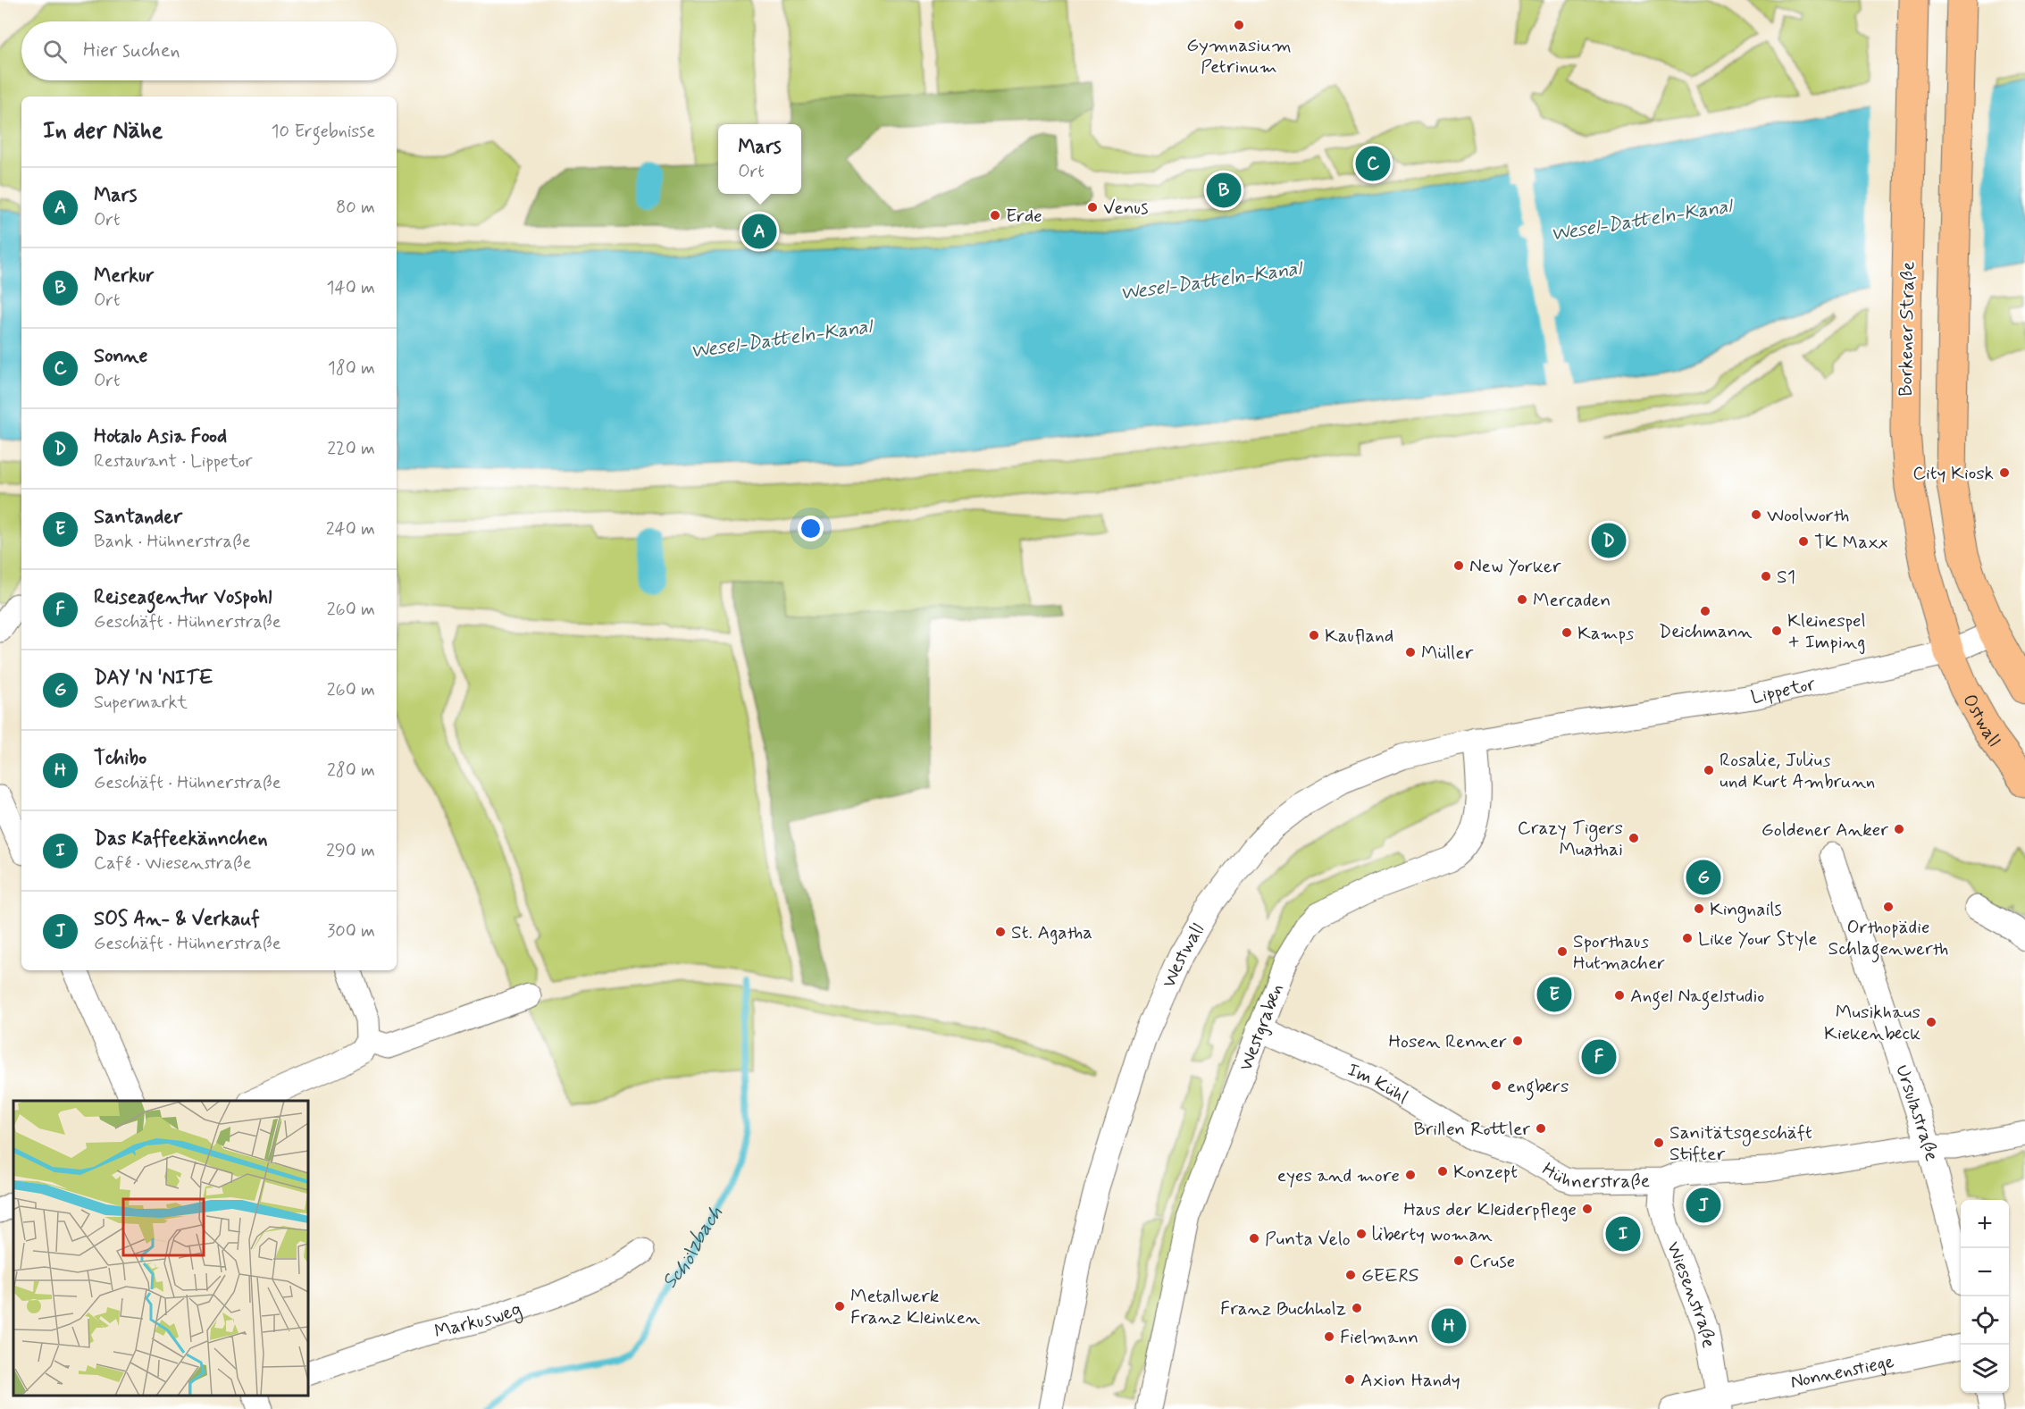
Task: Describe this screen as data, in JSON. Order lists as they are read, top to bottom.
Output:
{
  "streets": {
    "main road": ["Borkener Straße", "Ostwall"],
    "street": [
      "Lippetor",
      "Westwall",
      "Westgraben",
      "Im Kühl",
      "Ursulastraße",
      "Hühnerstraße",
      "Wiesenstraße",
      "Markusweg",
      "Nonnenstiege"
    ]
  },
  "crossings": [
    ["Borkener Straße", "Lippetor"],
    ["Borkener Straße", "Ostwall"],
    ["Lippetor", "Ostwall"],
    ["Lippetor", "Westwall"],
    ["Westwall", "Westgraben"],
    ["Westgraben", "Im Kühl"],
    ["Im Kühl", "Hühnerstraße"],
    ["Ursulastraße", "Hühnerstraße"],
    ["Hühnerstraße", "Wiesenstraße"],
    ["Wiesenstraße", "Nonnenstiege"]
  ],
  "water": ["Wesel-Datteln-Kanal", "Schölzbach"],
  "places": [
    "Gymnasium Petrinum",
    "Venus",
    "Erde",
    "City Kiosk",
    "Woolworth",
    "TK Maxx",
    "New Yorker",
    "S1",
    "Mercaden",
    "Deichmann",
    "Kleinespel + Imping",
    "Kamps",
    "Kaufland",
    "Müller",
    "Rosalie, Julius und Kurt Ambrunn",
    "Goldener Anker",
    "Crazy Tigers Muathai",
    "Orthopädie Schlagenwerth",
    "Kingnails",
    "St. Agatha",
    "Like Your Style",
    "Sporthaus Hutmacher",
    "Angel Nagelstudio",
    "Musikhaus Kiekenbeck",
    "Hosen Renner",
    "engbers",
    "Brillen Rottler",
    "Sanitätsgeschäft Stifter",
    "Konzept",
    "eyes and more",
    "Haus der Kleiderpflege",
    "liberty woman",
    "Punta Velo",
    "Cruse",
    "GEERS",
    "Metallwerk Franz Kleinken",
    "Franz Buchholz",
    "Fielmann",
    "Axion Handy"
  ],
  "page": {
    "search": "Hier suchen",
    "heading": ["In der Nähe", "10 Ergebnisse"],
    "popup": ["Mars", "Ort"],
    "pins": [
      "C",
      "B",
      "A",
      "D",
      "G",
      "E",
      "F",
      "J",
      "I",
      "H"
    ],
    "list": [
      {
        "mark": "A",
        "name": "Mars",
        "note": "Ort",
        "value": "80 m"
      },
      {
        "mark": "B",
        "name": "Merkur",
        "note": "Ort",
        "value": "140 m"
      },
      {
        "mark": "C",
        "name": "Sonne",
        "note": "Ort",
        "value": "180 m"
      },
      {
        "mark": "D",
        "name": "Hotalo Asia Food",
        "note": "Restaurant · Lippetor",
        "value": "220 m"
      },
      {
        "mark": "E",
        "name": "Santander",
        "note": "Bank · Hühnerstraße",
        "value": "240 m"
      },
      {
        "mark": "F",
        "name": "Reiseagentur Vospohl",
        "note": "Geschäft · Hühnerstraße",
        "value": "260 m"
      },
      {
        "mark": "G",
        "name": "DAY 'N 'NITE",
        "note": "Supermarkt",
        "value": "260 m"
      },
      {
        "mark": "H",
        "name": "Tchibo",
        "note": "Geschäft · Hühnerstraße",
        "value": "280 m"
      },
      {
        "mark": "I",
        "name": "Das Kaffeekännchen",
        "note": "Café · Wiesenstraße",
        "value": "290 m"
      },
      {
        "mark": "J",
        "name": "SOS An- & Verkauf",
        "note": "Geschäft · Hühnerstraße",
        "value": "300 m"
      }
    ],
    "map_buttons": ["+", "−"]
  }
}
